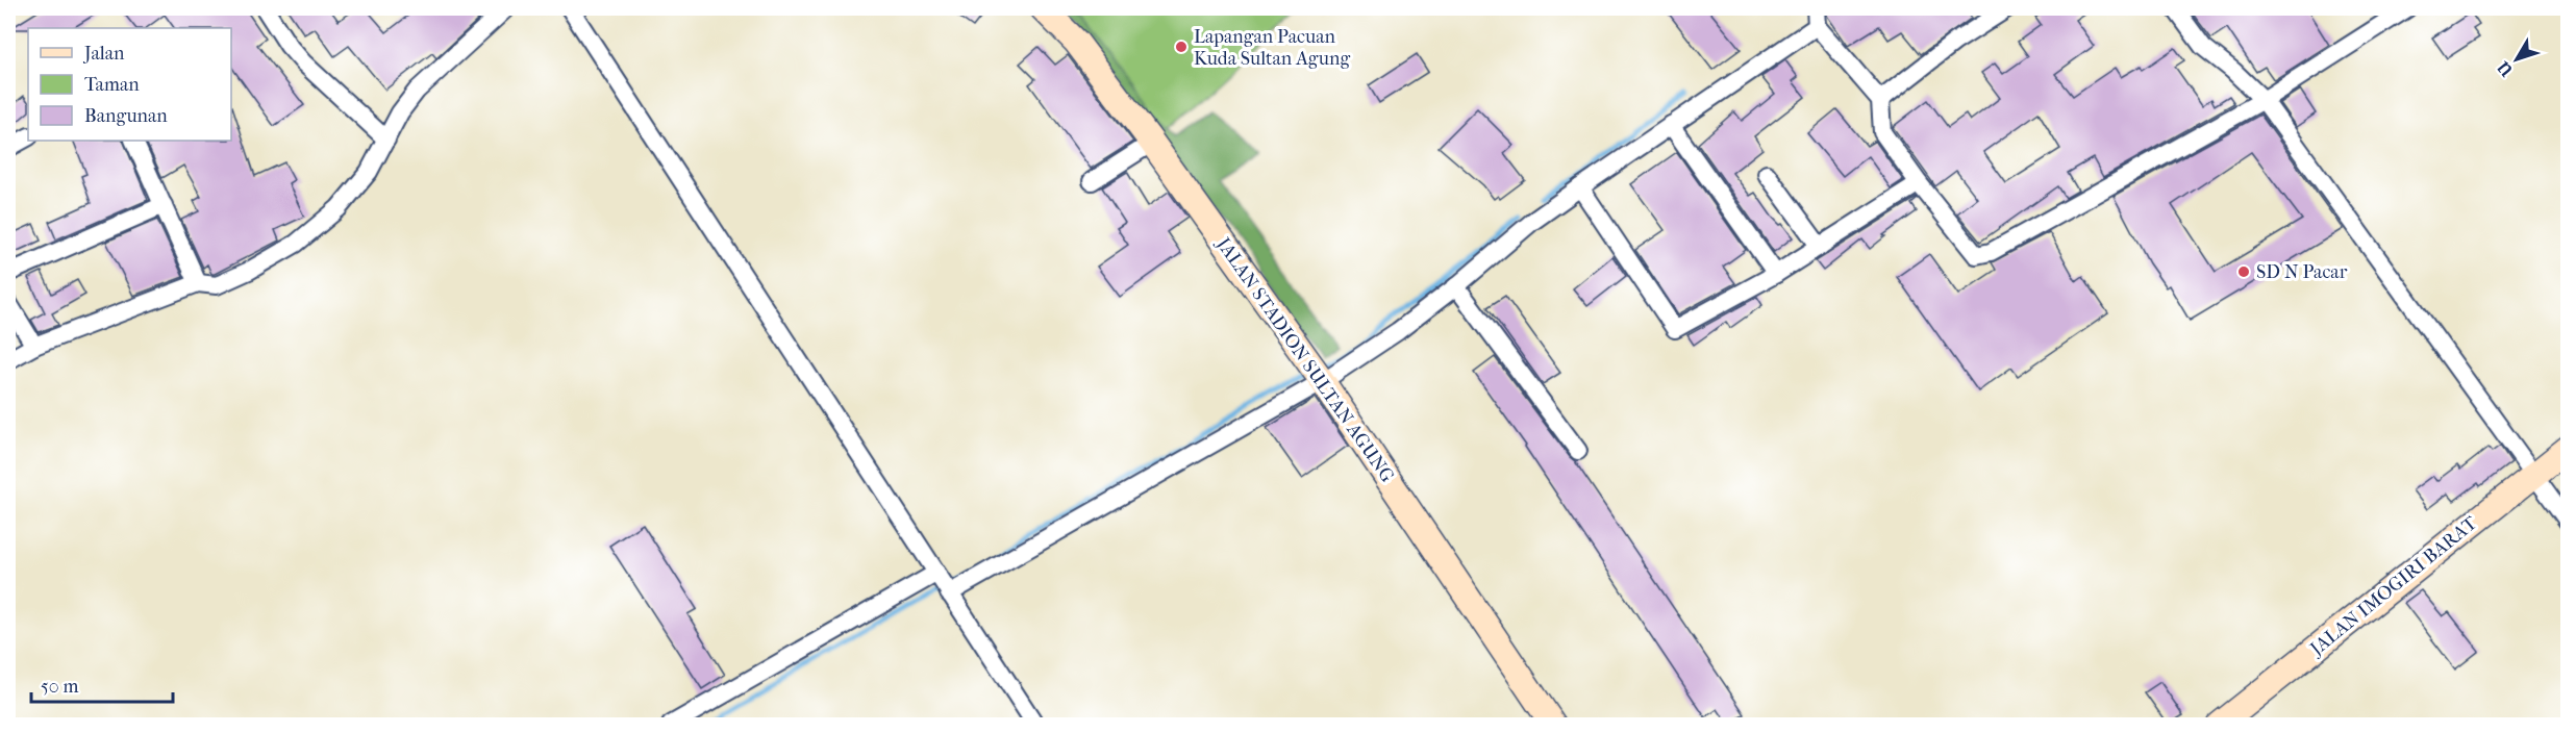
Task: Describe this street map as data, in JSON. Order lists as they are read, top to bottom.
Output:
{
  "streets": {
    "main road": ["JALAN STADION SULTAN AGUNG", "JALAN IMOGIRI BARAT"]
  },
  "places": ["Lapangan Pacuan Kuda Sultan Agung", "SD N Pacar"],
  "legend": ["Jalan", "Taman", "Bangunan"],
  "scale_bar": "50 m",
  "north": "bottom left"
}
